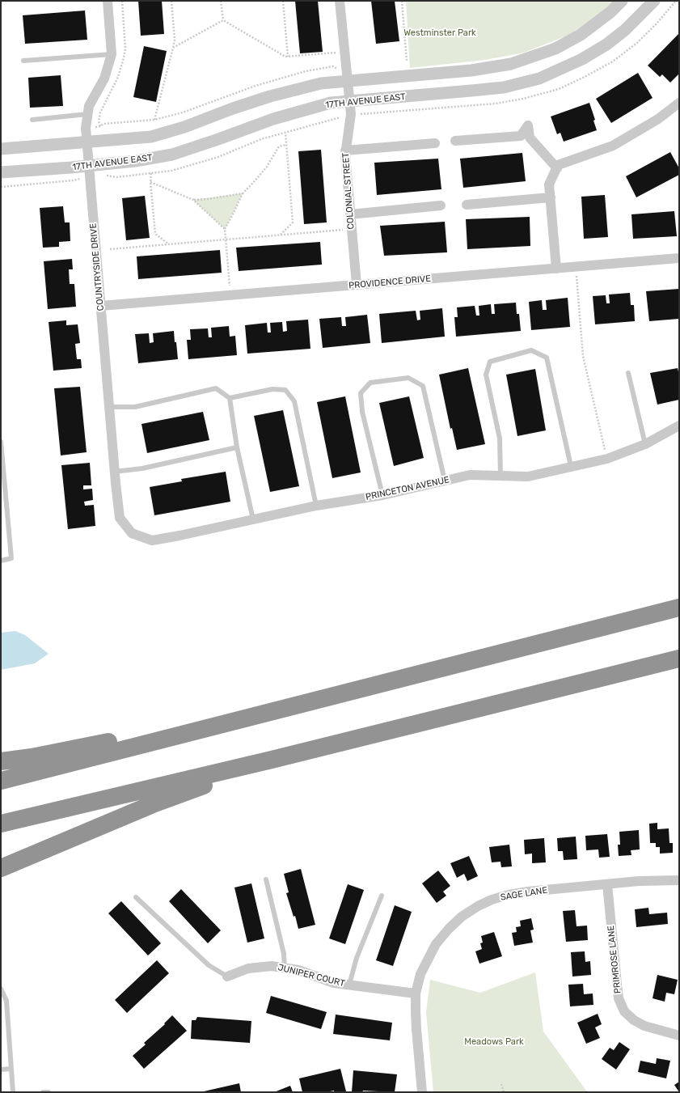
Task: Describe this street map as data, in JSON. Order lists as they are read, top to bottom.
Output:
{
  "streets": {
    "street": [
      "17TH AVENUE EAST",
      "COLONIAL STREET",
      "COUNTRYSIDE DRIVE",
      "PROVIDENCE DRIVE",
      "PRINCETON AVENUE",
      "SAGE LANE",
      "PRIMROSE LANE",
      "JUNIPER COURT"
    ]
  },
  "crossings": [
    ["17TH AVENUE EAST", "COLONIAL STREET"],
    ["17TH AVENUE EAST", "COUNTRYSIDE DRIVE"],
    ["COLONIAL STREET", "PROVIDENCE DRIVE"],
    ["COUNTRYSIDE DRIVE", "PROVIDENCE DRIVE"],
    ["COUNTRYSIDE DRIVE", "PRINCETON AVENUE"],
    ["SAGE LANE", "PRIMROSE LANE"],
    ["SAGE LANE", "JUNIPER COURT"]
  ],
  "parks": ["Westminster Park", "Meadows Park"]
}
